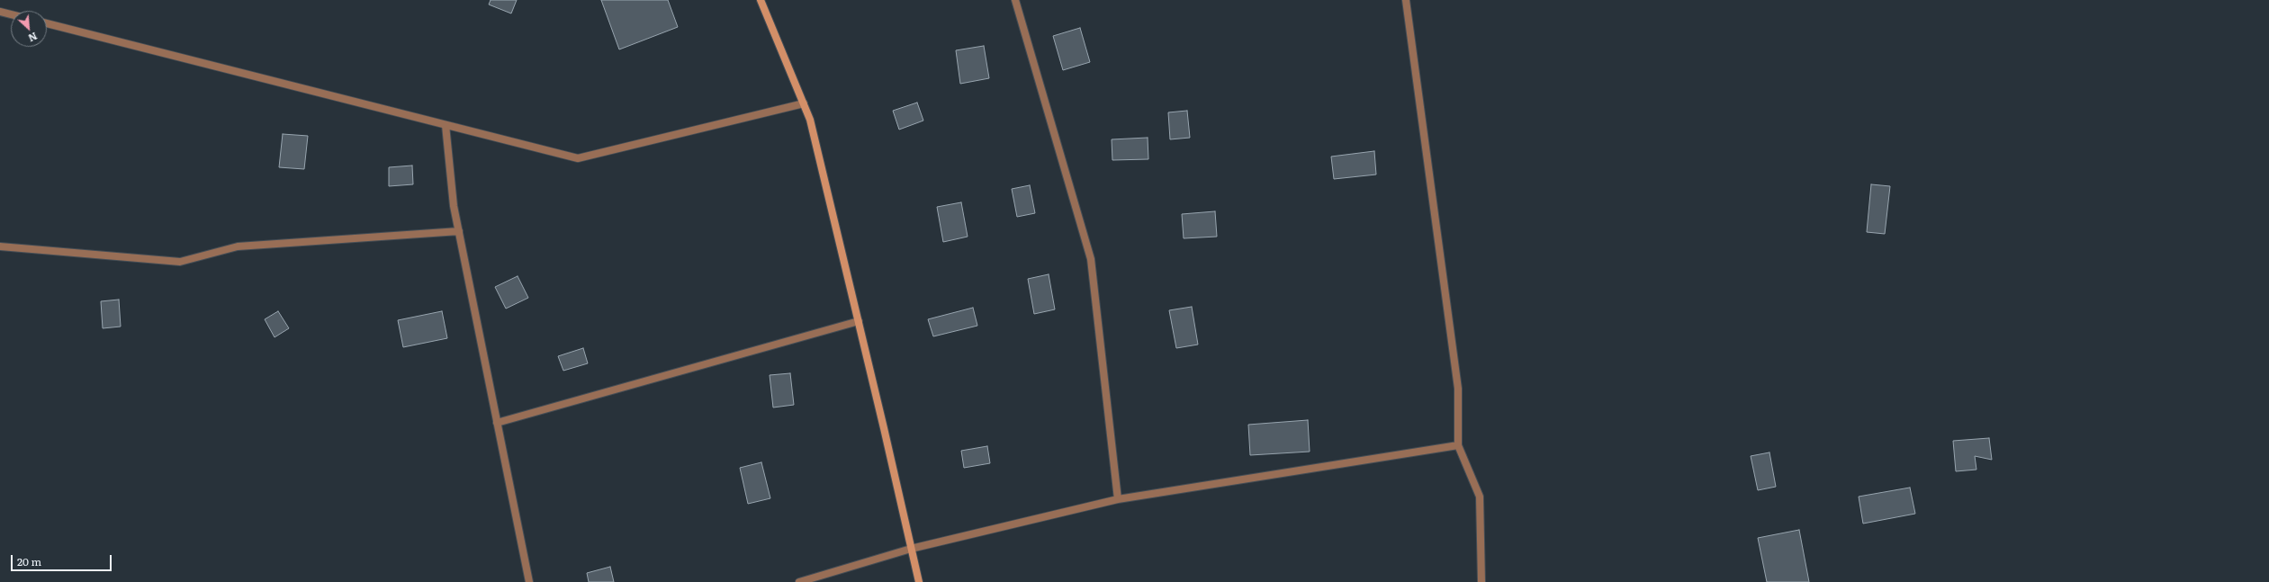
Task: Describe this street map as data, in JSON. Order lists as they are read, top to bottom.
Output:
{
  "scale_bar": "20 m",
  "north": "bottom right"
}
